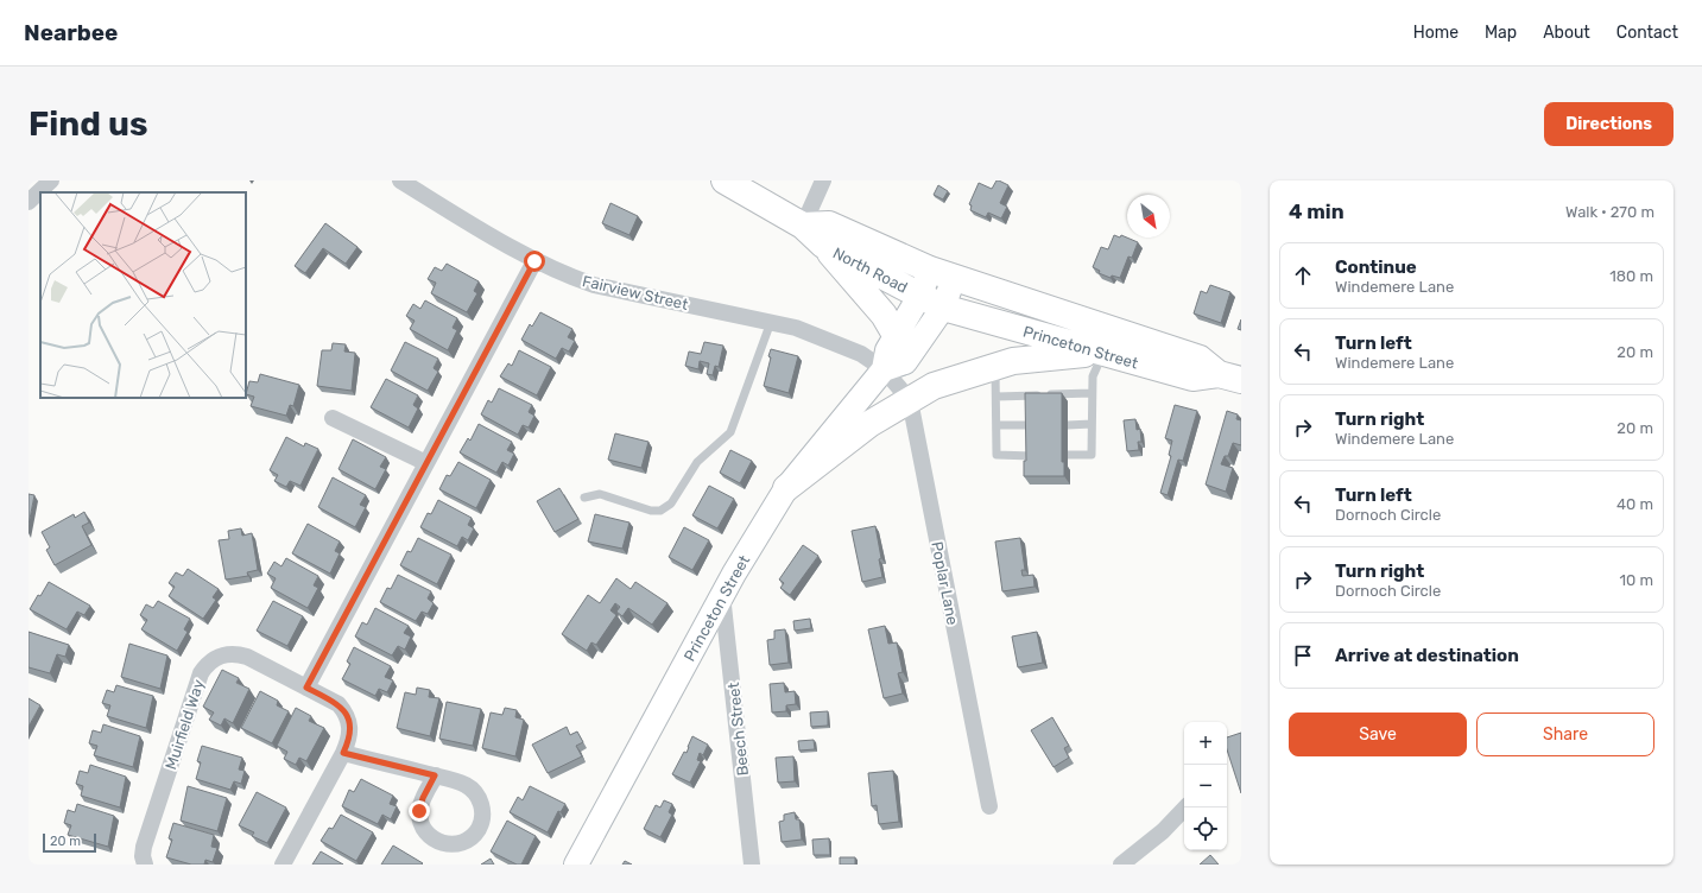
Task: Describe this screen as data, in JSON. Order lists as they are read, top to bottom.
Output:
{
  "streets": {
    "main road": ["North Road", "Princeton Street"],
    "street": [
      "Fairview Street",
      "Poplar Lane",
      "Muirfield Way",
      "Beech Street"
    ]
  },
  "crossings": [
    ["North Road", "Princeton Street"],
    ["Fairview Street", "Princeton Street"],
    ["Fairview Street", "Poplar Lane"],
    ["Princeton Street", "Poplar Lane"],
    ["Princeton Street", "Beech Street"]
  ],
  "scale_bar": "20 m",
  "north": "bottom right",
  "page": {
    "header": "Nearbee",
    "nav": [
      "Home",
      "Map",
      "About",
      "Contact"
    ],
    "buttons": [
      "Directions",
      ["Save", "Share"]
    ],
    "title": "Find us",
    "heading": ["4 min", "Walk · 270 m"],
    "list": [
      ["Continue", "Windemere Lane", "180 m"],
      ["Turn left", "Windemere Lane", "20 m"],
      ["Turn right", "Windemere Lane", "20 m"],
      ["Turn left", "Dornoch Circle", "40 m"],
      ["Turn right", "Dornoch Circle", "10 m"],
      "Arrive at destination"
    ],
    "map_buttons": ["+", "−"],
    "scale": "20 m"
  }
}
